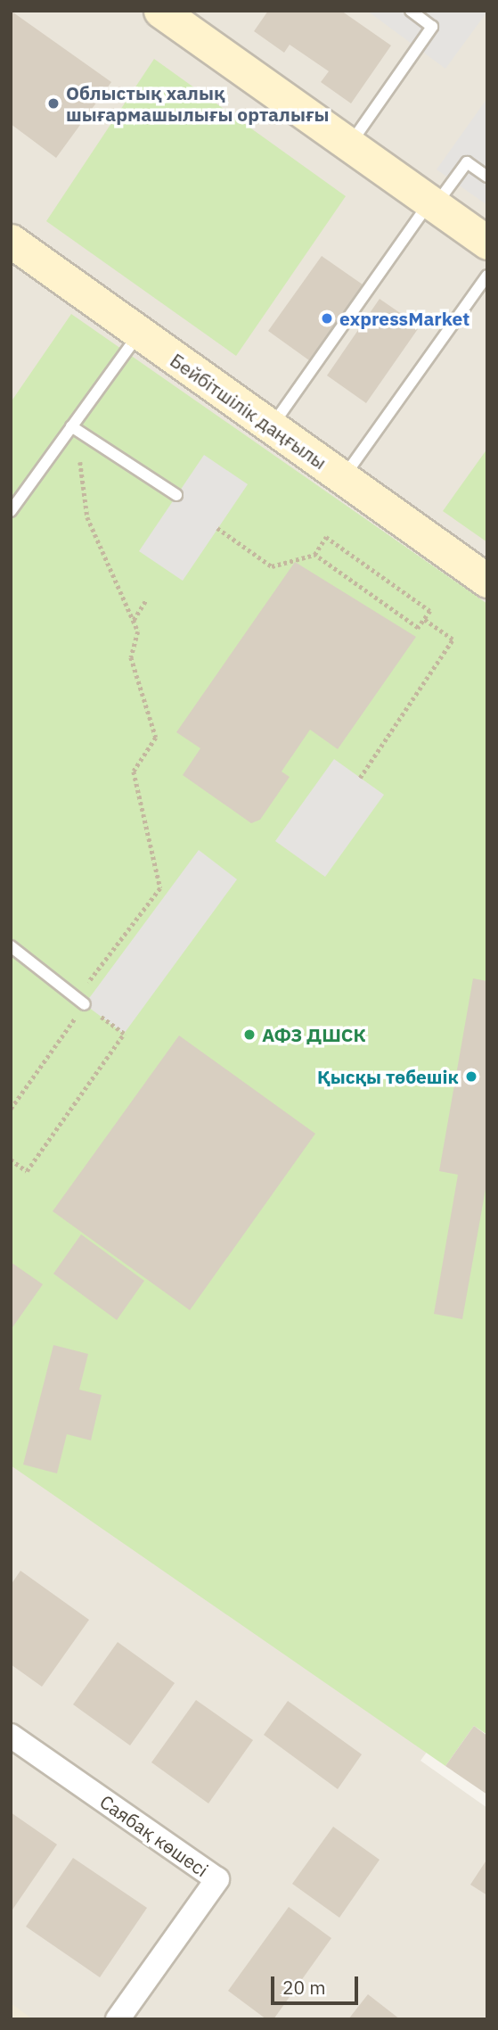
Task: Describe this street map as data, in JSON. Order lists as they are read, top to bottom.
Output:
{
  "streets": {
    "main road": ["Бейбітшілік даңғылы"],
    "street": ["Саябақ көшесі"]
  },
  "places": [
    "Облыстық халық шығармашылығы орталығы",
    "expressMarket",
    "АФЗ ДШСК",
    "Қысқы төбешік"
  ],
  "scale_bar": "20 m"
}
